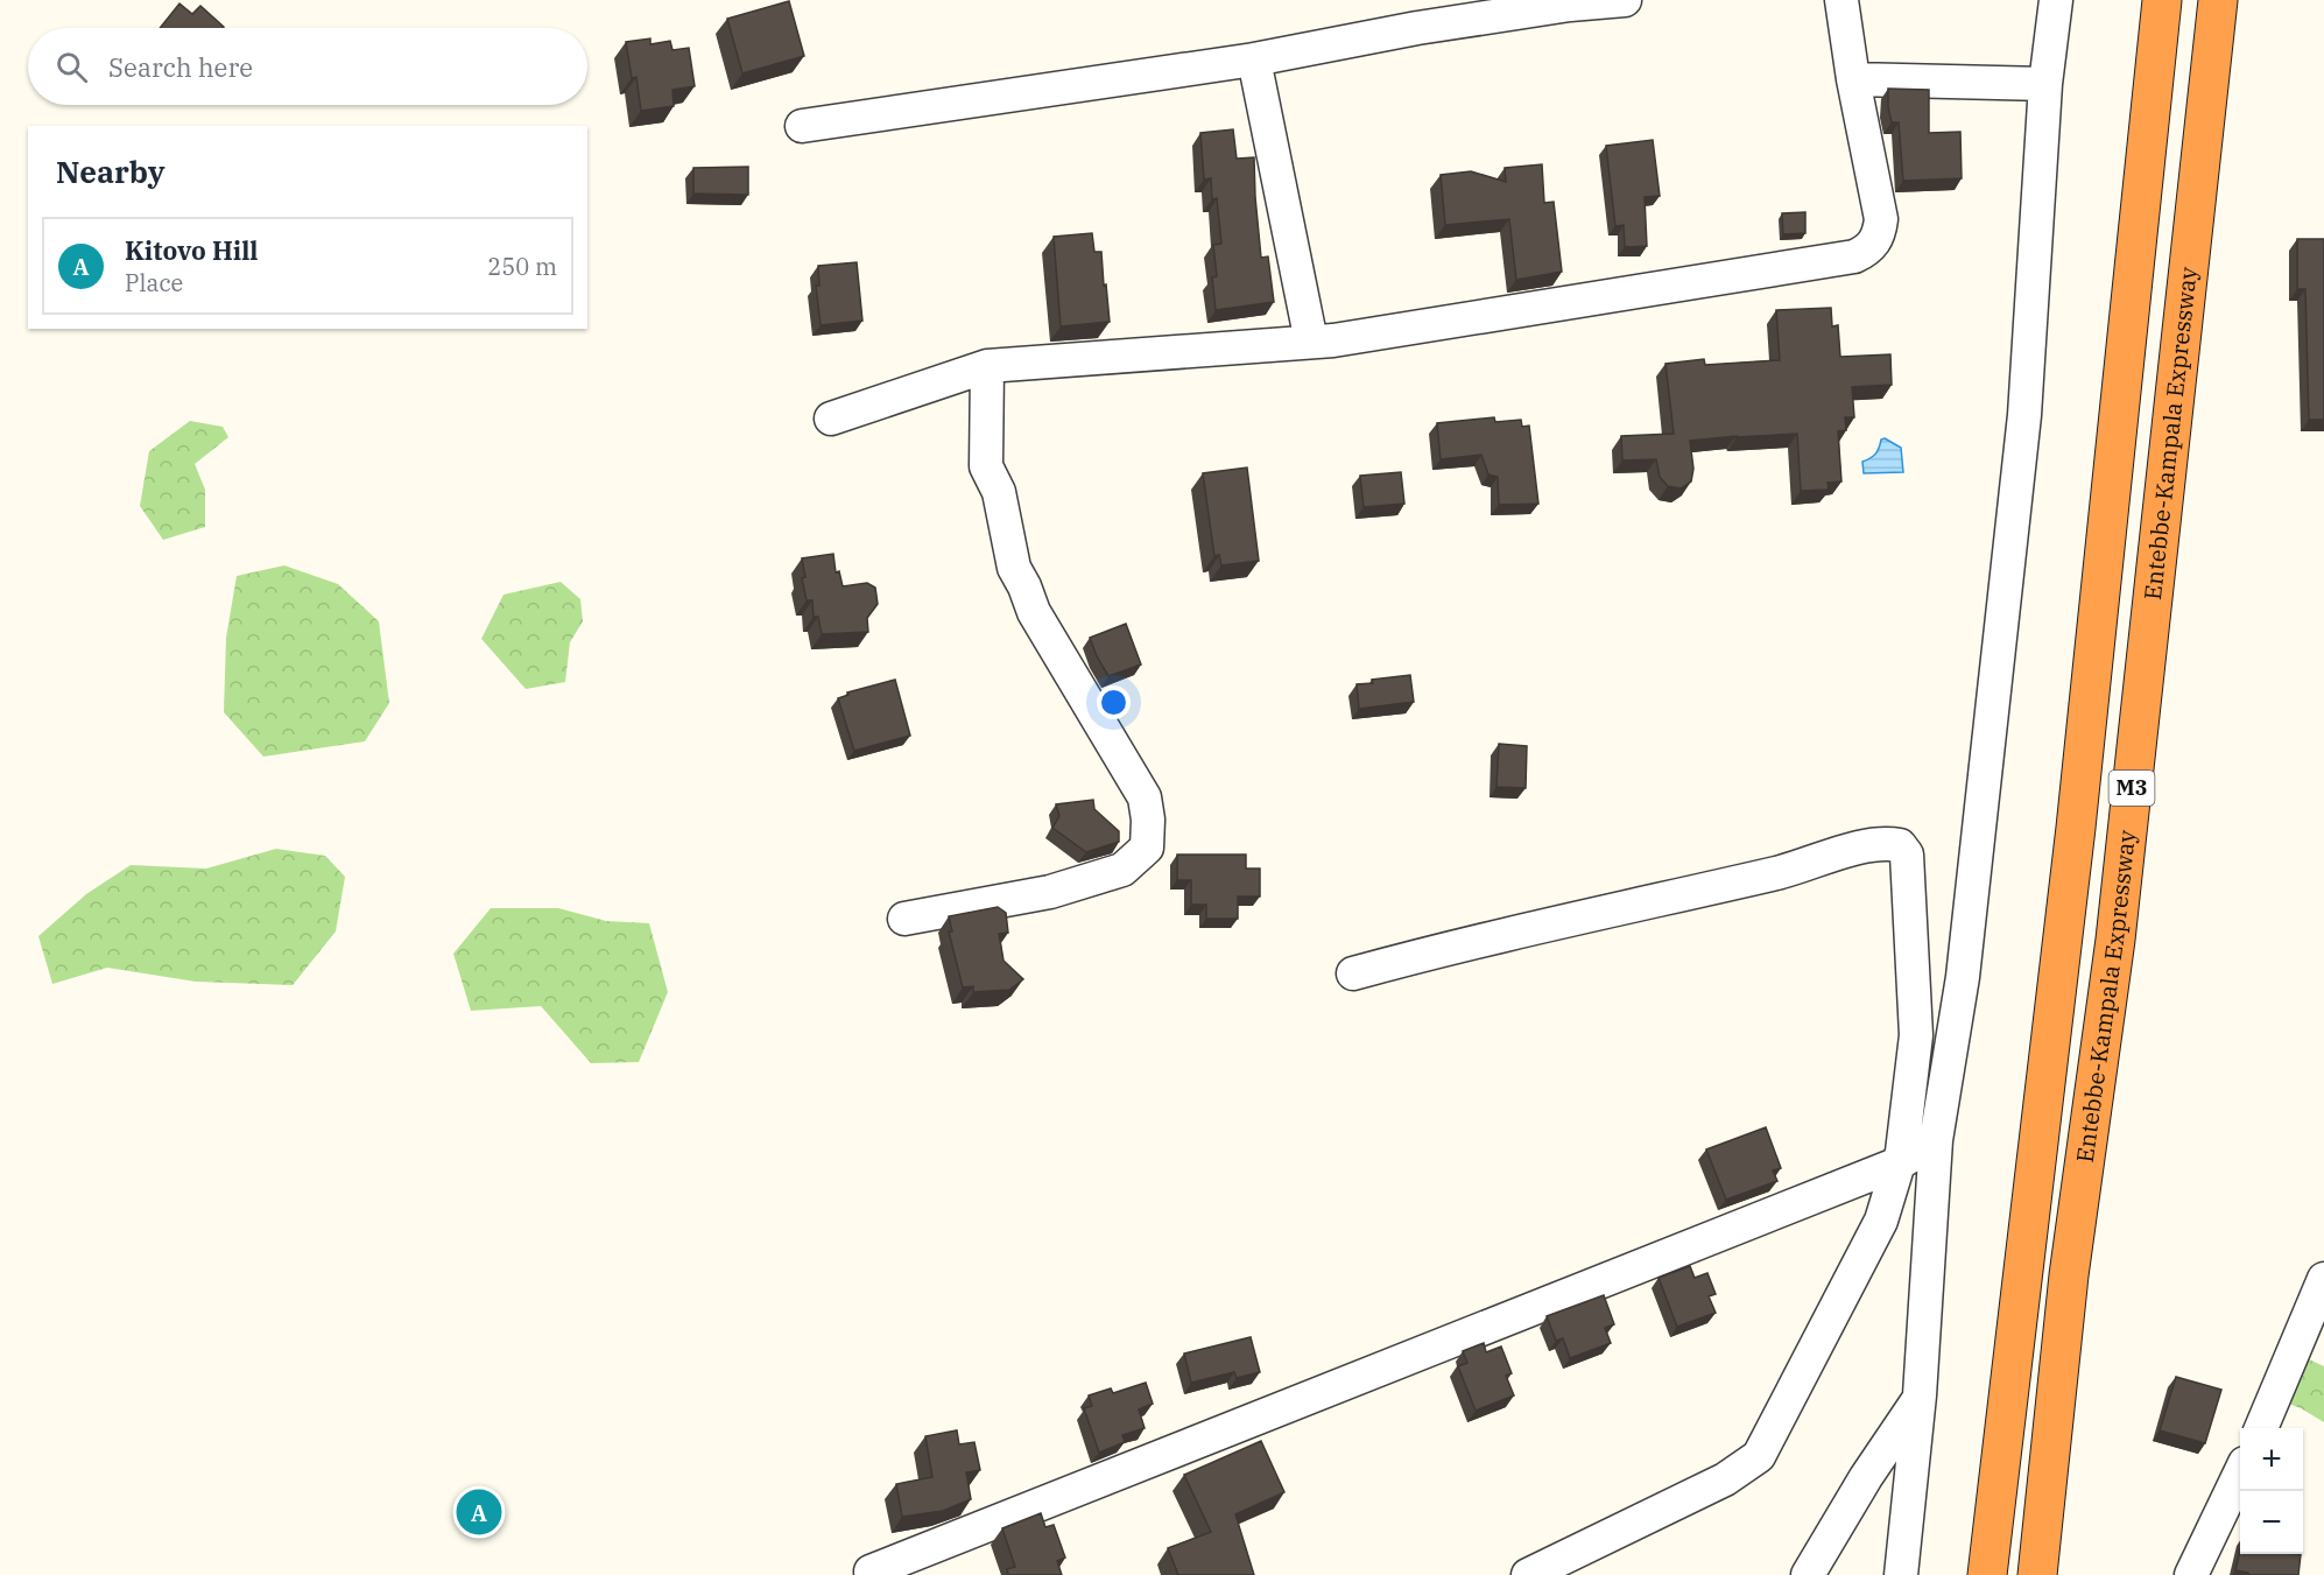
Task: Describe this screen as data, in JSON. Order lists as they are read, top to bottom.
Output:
{
  "streets": {
    "highway": ["Entebbe-Kampala Expressway", "M3"]
  },
  "page": {
    "search": "Search here",
    "heading": "Nearby",
    "list": [
      {
        "mark": "A",
        "name": "Kitovo Hill",
        "note": "Place",
        "value": "250 m"
      }
    ],
    "map_buttons": ["+", "−"],
    "pins": "A"
  }
}
